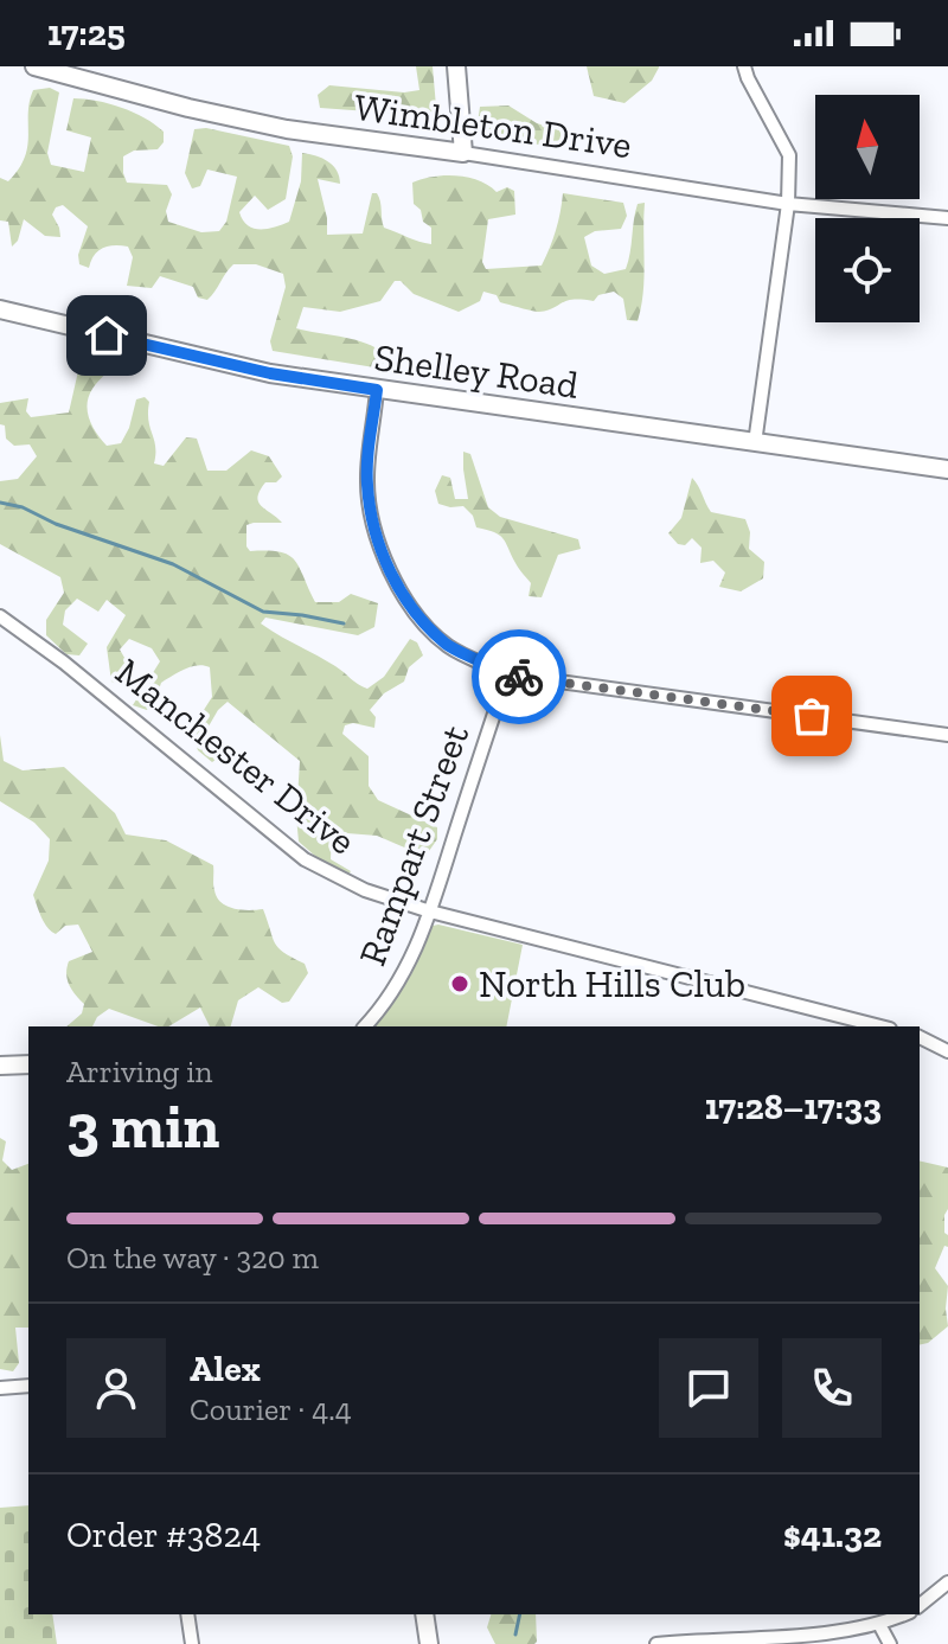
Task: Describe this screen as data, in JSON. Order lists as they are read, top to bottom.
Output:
{
  "streets": {
    "street": [
      "Wimbleton Drive",
      "Shelley Road",
      "Manchester Drive",
      "Rampart Street"
    ]
  },
  "crossings": [
    ["Manchester Drive", "Rampart Street"]
  ],
  "places": ["North Hills Club"],
  "north": "top",
  "page": {
    "status": "17:25",
    "heading": ["3 min", "Arriving in", "17:28–17:33"],
    "panel": [
      "Alex",
      "Courier · 4.4",
      "Order #3824",
      "$41.32"
    ],
    "bar": "On the way · 320 m"
  }
}
